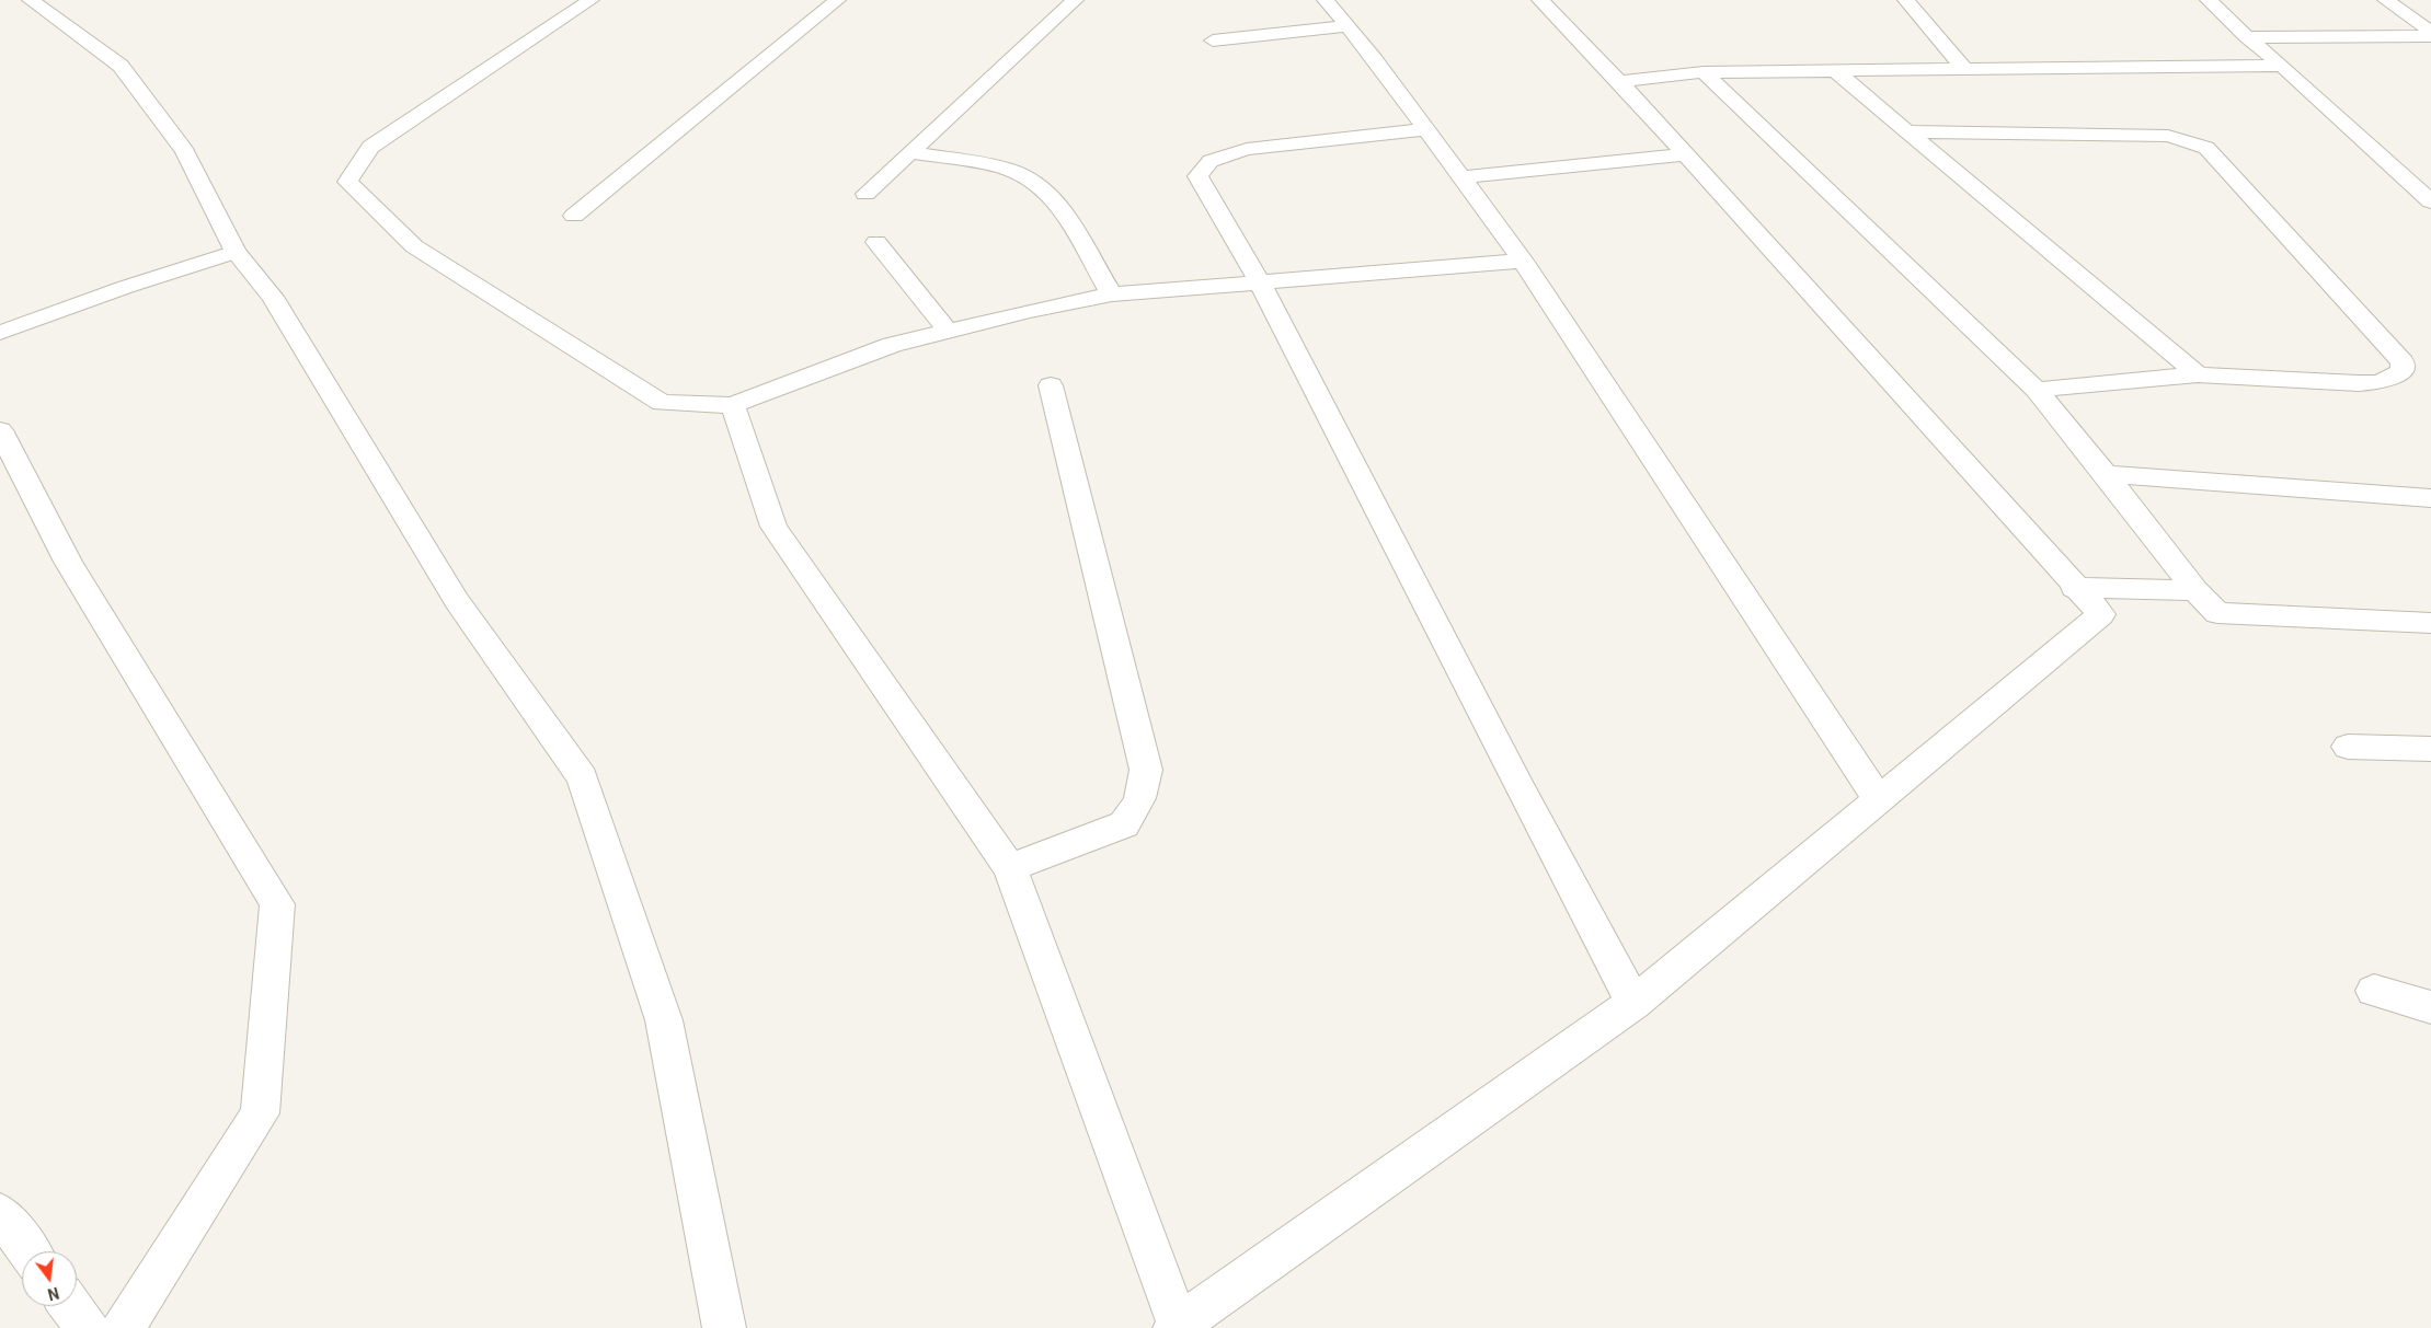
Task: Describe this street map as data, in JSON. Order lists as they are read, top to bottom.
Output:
{
  "north": "bottom"
}
